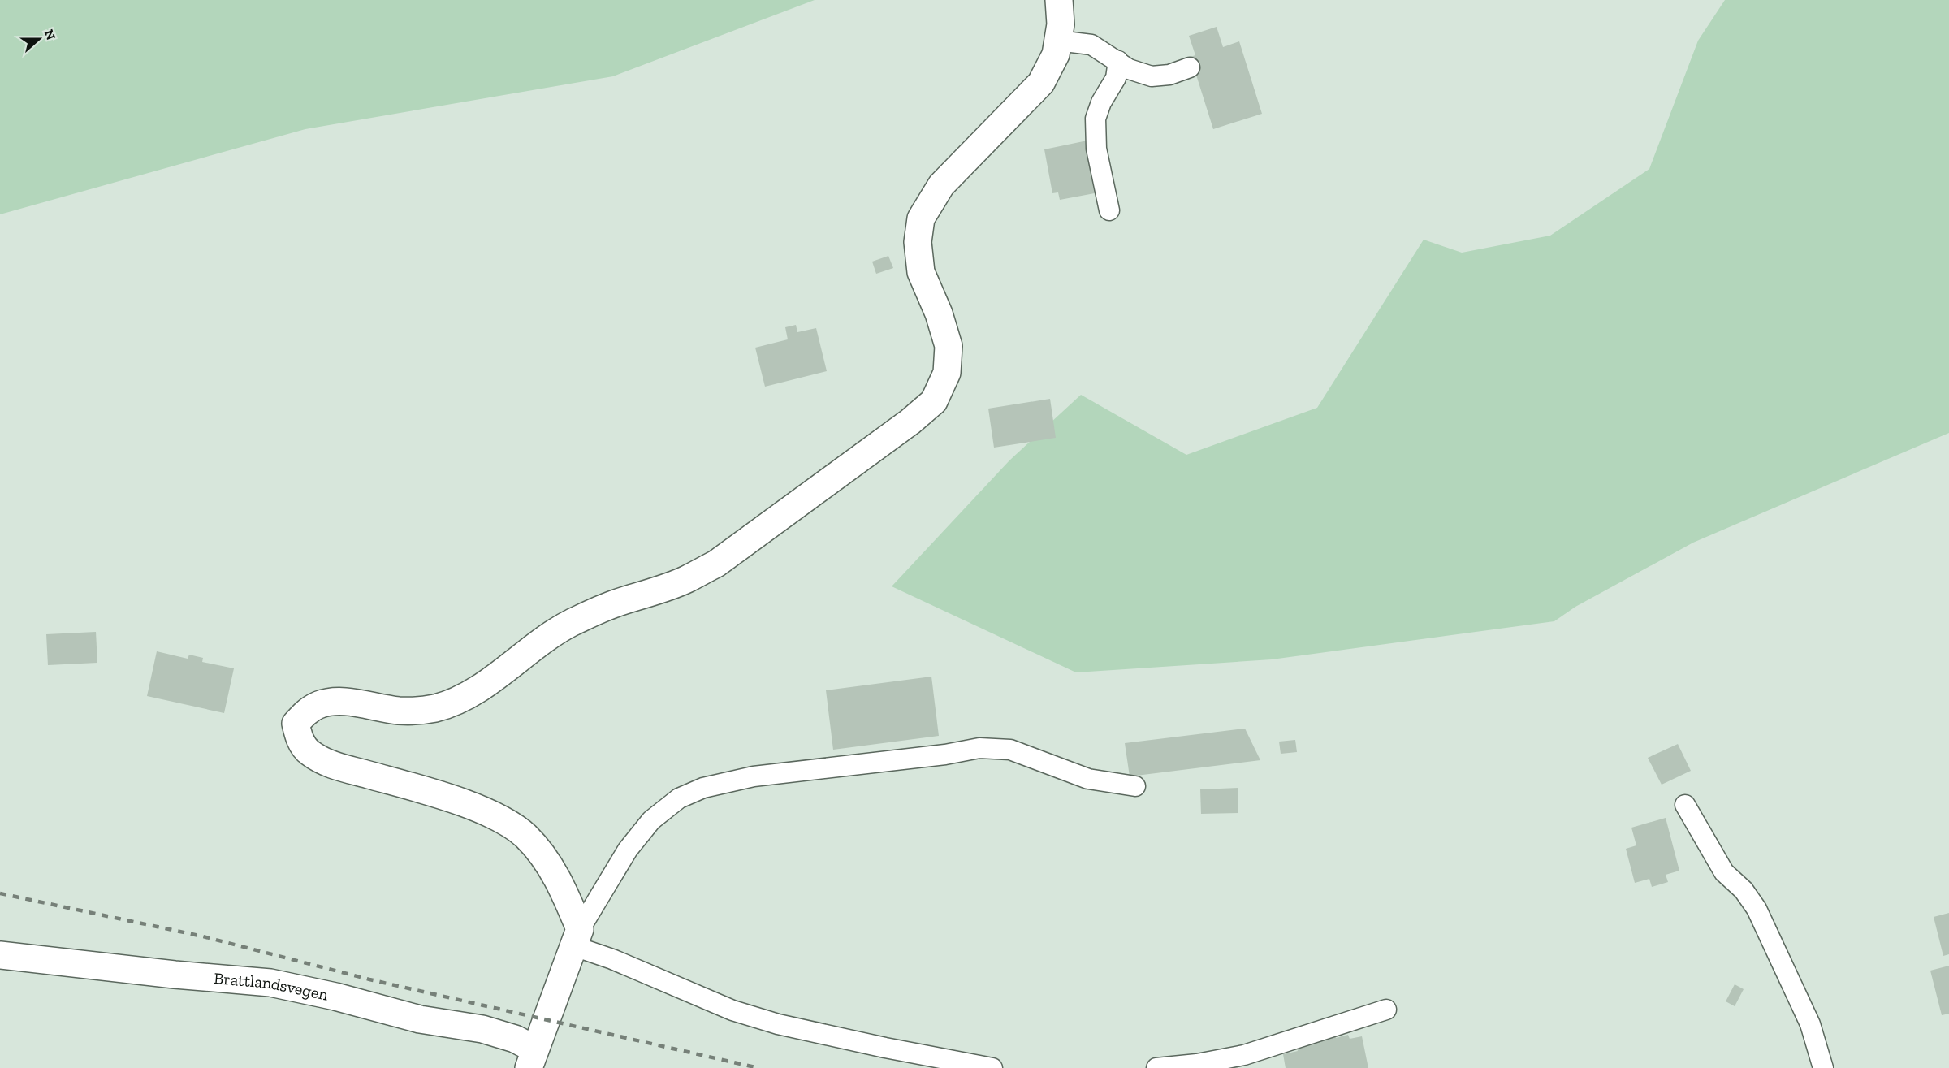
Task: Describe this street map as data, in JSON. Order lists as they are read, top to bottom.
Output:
{
  "streets": {
    "street": ["Brattlandsvegen"]
  },
  "north": "right"
}
